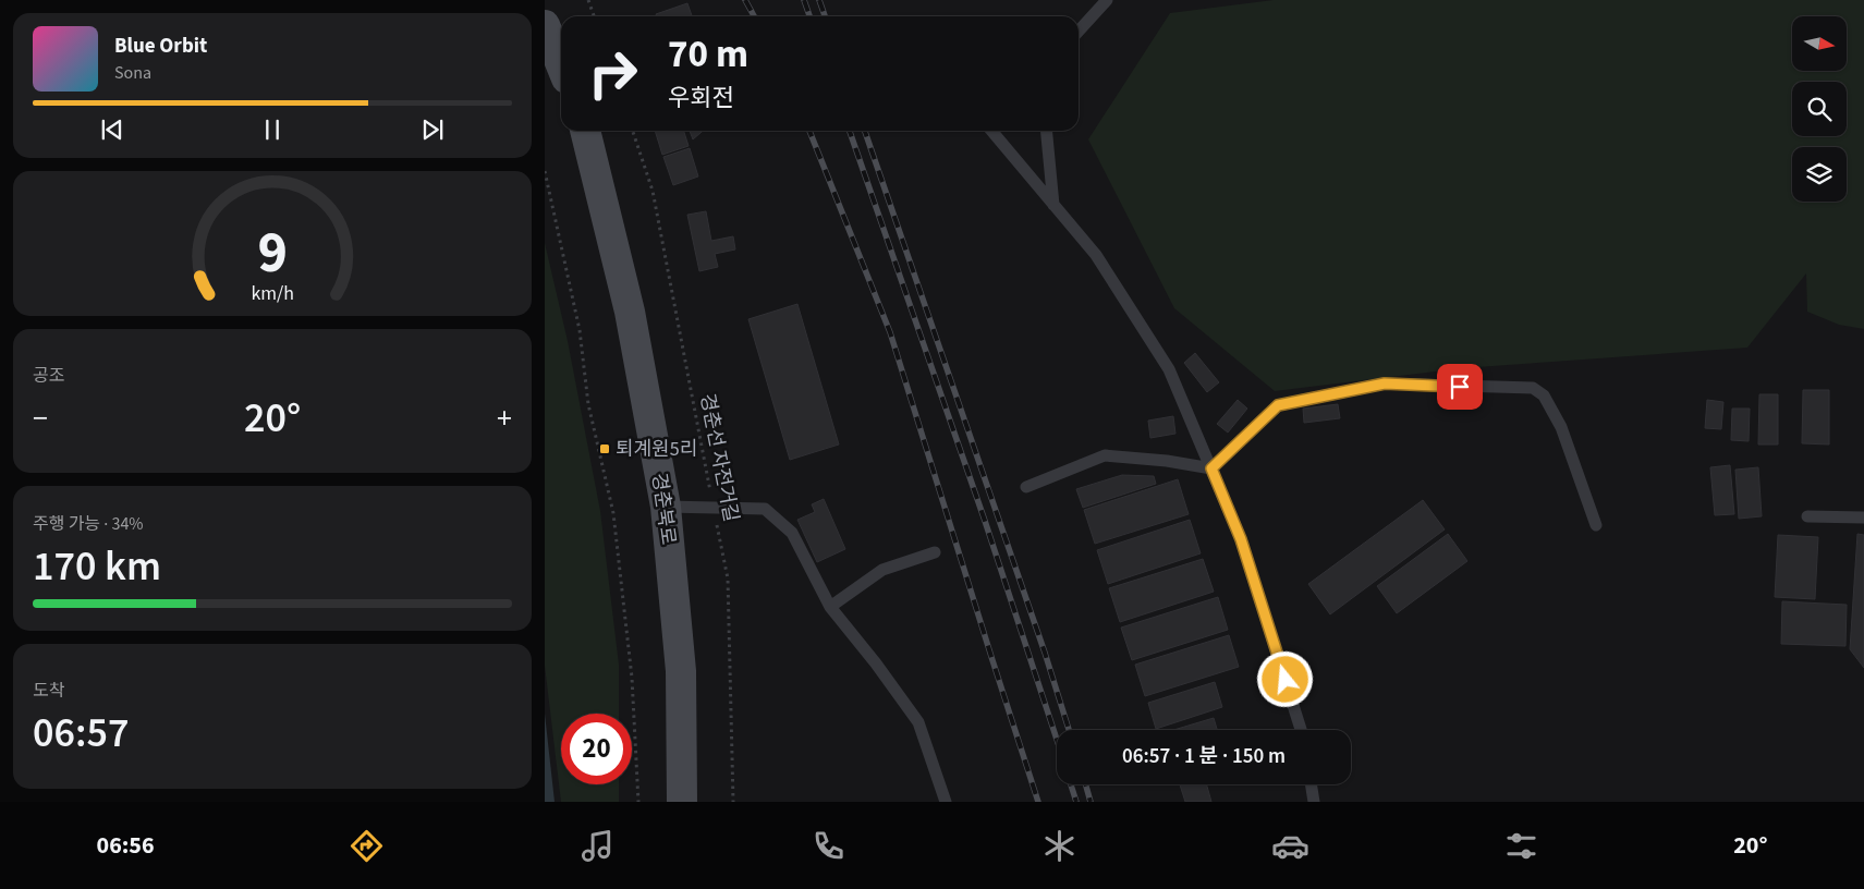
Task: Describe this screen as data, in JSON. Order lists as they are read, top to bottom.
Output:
{
  "streets": {
    "street": ["경춘북로"],
    "path": ["경춘선 자전거길"]
  },
  "places": {
    "transit": ["퇴계원5리"]
  },
  "north": "right",
  "page": {
    "turn": ["70 m", "우회전"],
    "song": ["Blue Orbit", "Sona"],
    "tile": [
      "공조",
      ["주행 가능 · 34%", "170 km"],
      ["도착", "06:57"]
    ],
    "heat": ["−", "20°", "+"],
    "limit": "20",
    "trip": "06:57 · 1 분 · 150 m",
    "tabs": ["06:56", "20°"],
    "gauge": ["9", "km/h"]
  }
}
